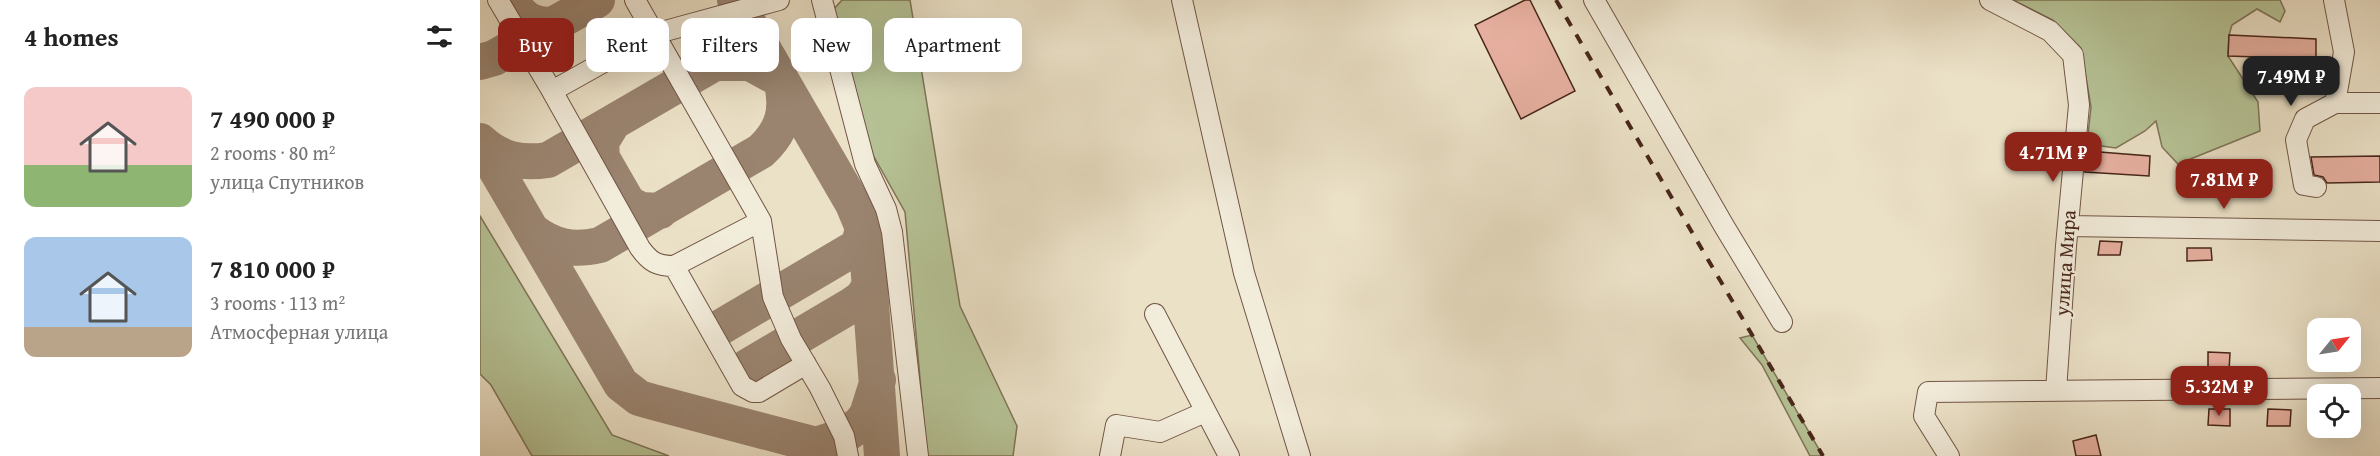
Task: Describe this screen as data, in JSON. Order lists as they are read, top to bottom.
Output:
{
  "streets": {
    "street": ["улица Мира"]
  },
  "north": "top right",
  "page": {
    "heading": "4 homes",
    "chip": [
      "Buy",
      "Rent",
      "Filters",
      "New",
      "Apartment"
    ],
    "price": [
      "7.49M ₽",
      "4.71M ₽",
      "7.81M ₽",
      "5.32M ₽"
    ],
    "list": [
      {
        "name": "7 490 000 ₽",
        "note": "2 rooms · 80 m² · улица Спутников"
      },
      {
        "name": "7 810 000 ₽",
        "note": "3 rooms · 113 m² · Атмосферная улица"
      }
    ]
  }
}
